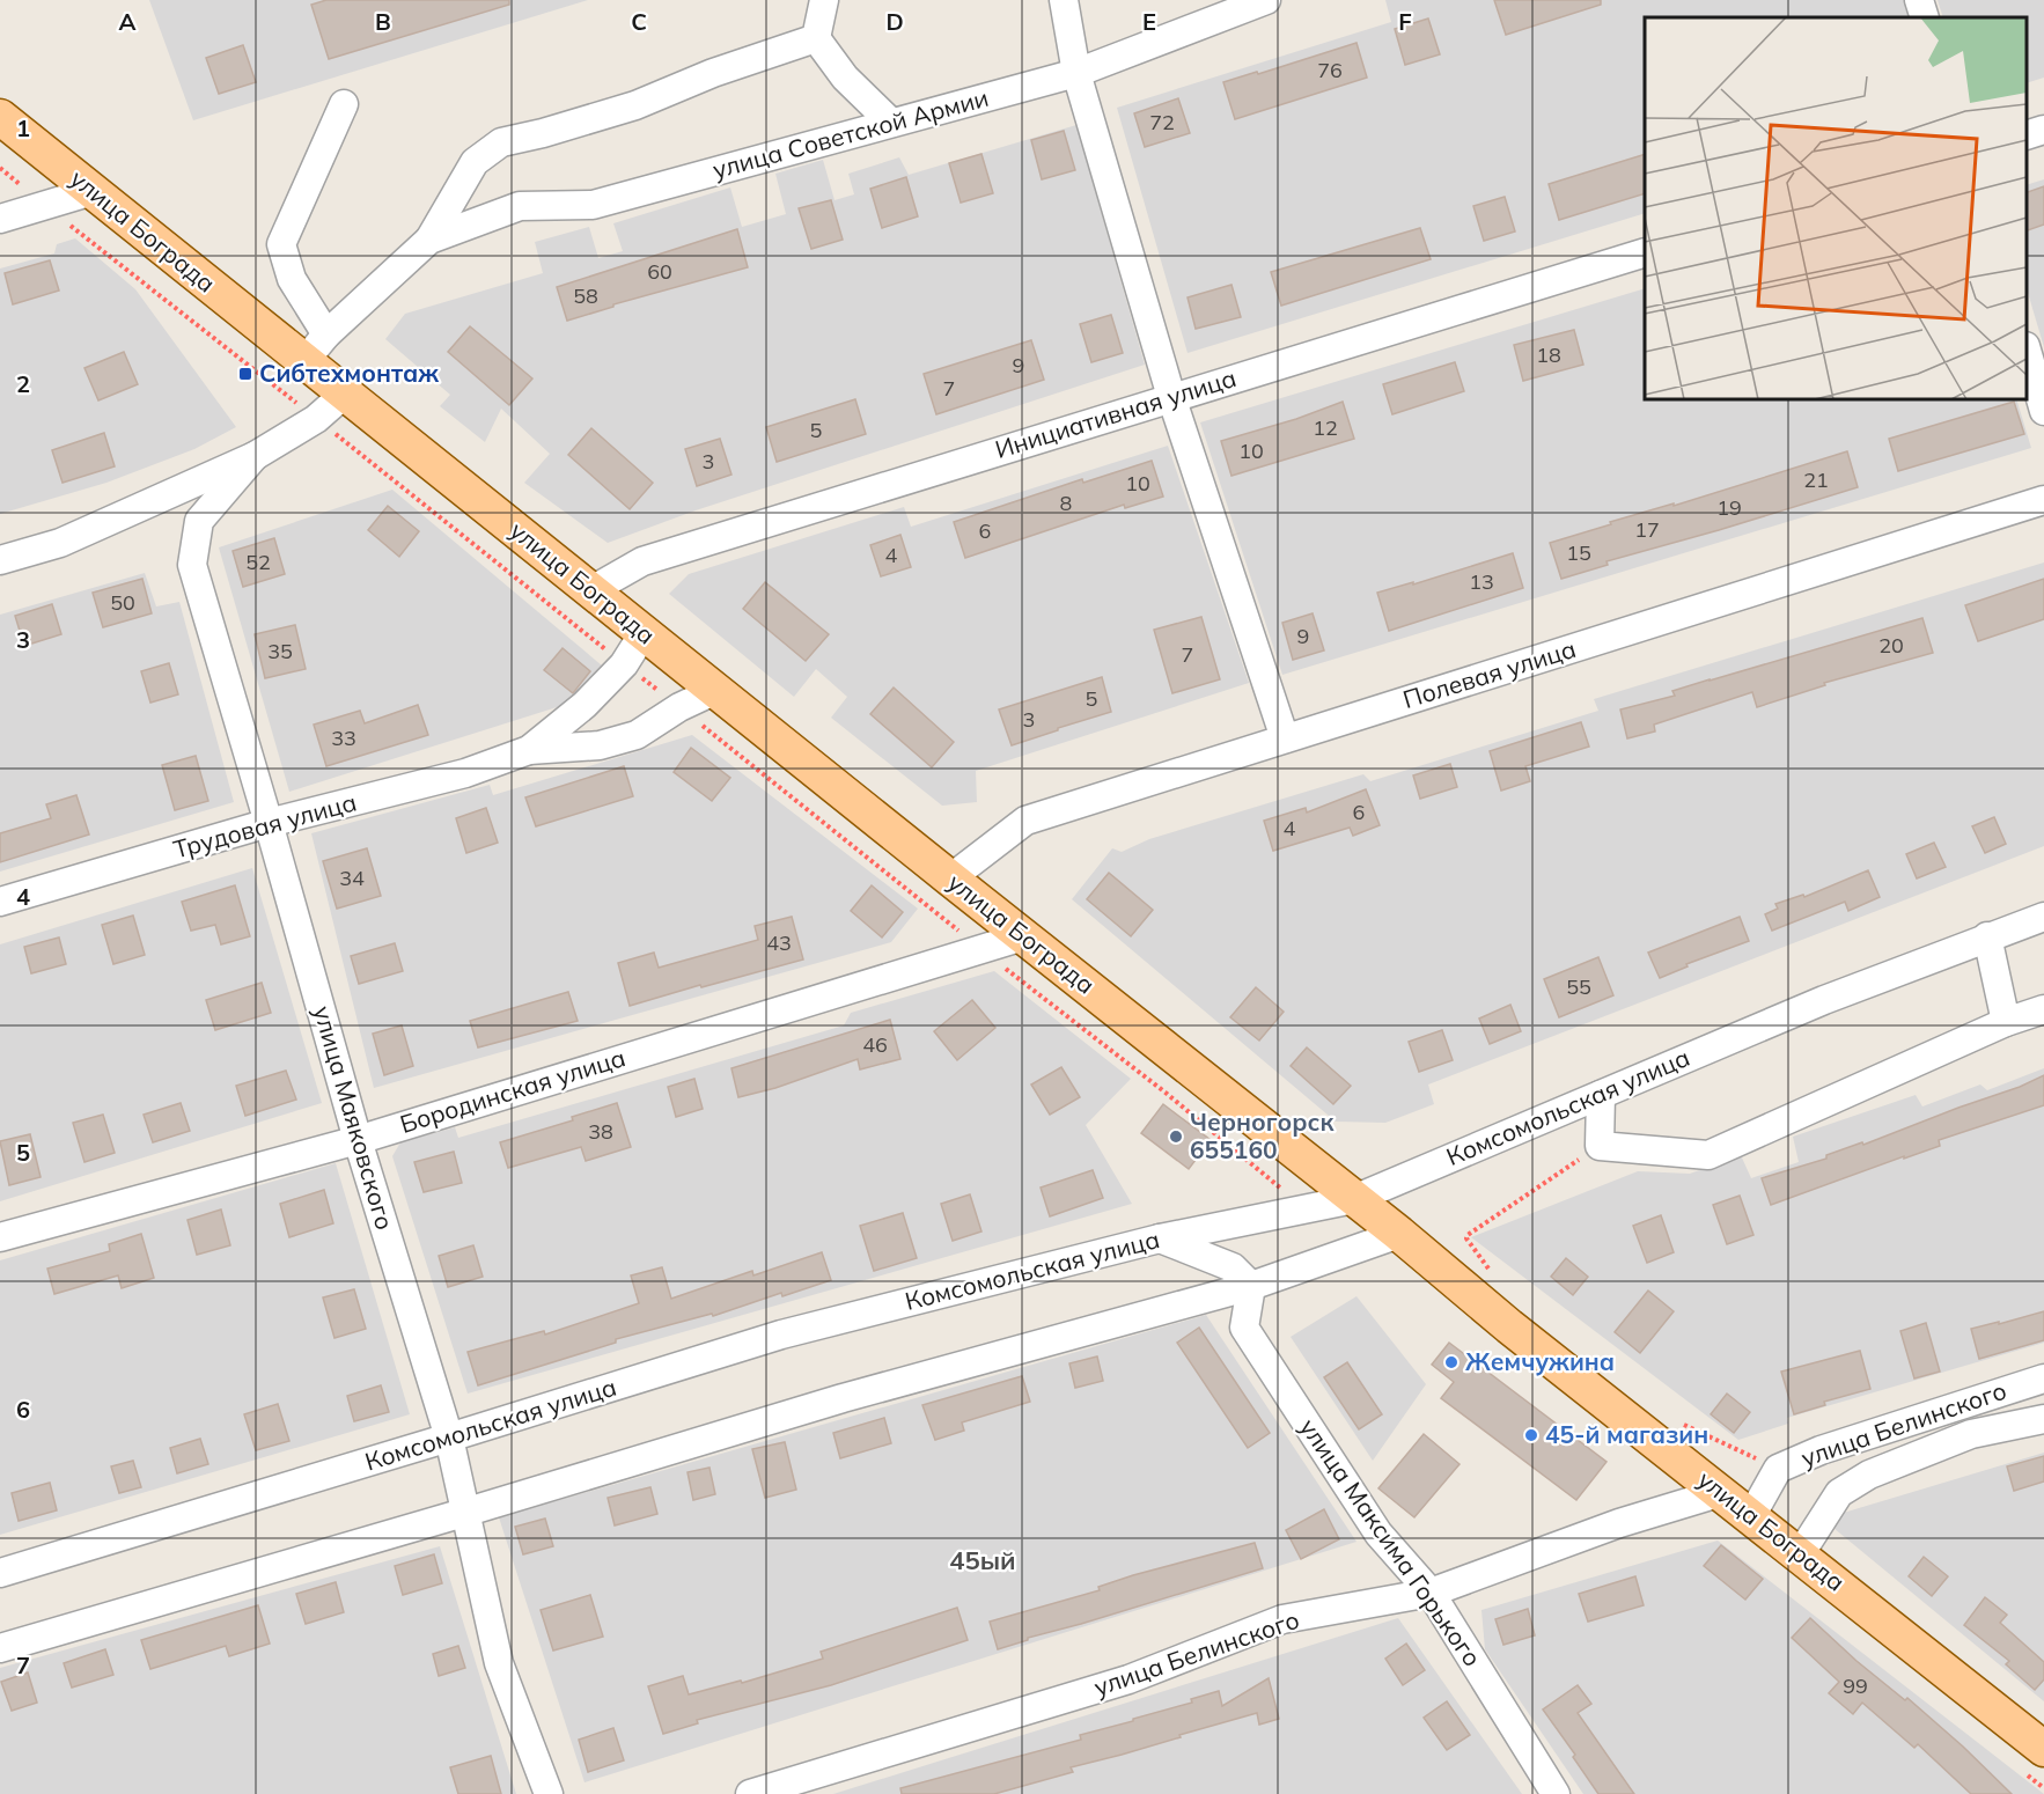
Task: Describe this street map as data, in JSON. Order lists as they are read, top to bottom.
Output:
{
  "streets": {
    "main road": ["улица Бограда"],
    "street": [
      "улица Советской Армии",
      "Инициативная улица",
      "Полевая улица",
      "Трудовая улица",
      "Бородинская улица",
      "Комсомольская улица",
      "улица Маяковского",
      "улица Белинского",
      "улица Максима Горького"
    ]
  },
  "crossings": [
    ["улица Советской Армии", "улица Бограда"],
    ["улица Бограда", "Инициативная улица"],
    ["улица Бограда", "Полевая улица"],
    ["улица Бограда", "Трудовая улица"],
    ["улица Бограда", "Бородинская улица"],
    ["улица Бограда", "Комсомольская улица"],
    ["улица Бограда", "улица Белинского"],
    ["Трудовая улица", "улица Маяковского"],
    ["Бородинская улица", "улица Маяковского"],
    ["Комсомольская улица", "улица Маяковского"],
    ["улица Белинского", "улица Максима Горького"]
  ],
  "districts": ["45ый"],
  "places": {
    "transit": ["Сибтехмонтаж"],
    "other": ["Черногорск 655160", "Жемчужина", "45-й магазин"]
  },
  "house_numbers": [
    "76",
    "72",
    "60",
    "58",
    "18",
    "9",
    "7",
    "12",
    "5",
    "10",
    "3",
    "21",
    "10",
    "8",
    "19",
    "17",
    "6",
    "15",
    "4",
    "52",
    "13",
    "50",
    "9",
    "20",
    "35",
    "7",
    "5",
    "3",
    "33",
    "6",
    "4",
    "34",
    "43",
    "55",
    "46",
    "38",
    "99"
  ],
  "grid": {
    "columns": [
      "A",
      "B",
      "C",
      "D",
      "E",
      "F"
    ],
    "rows": [
      "1",
      "2",
      "3",
      "4",
      "5",
      "6",
      "7"
    ]
  }
}
